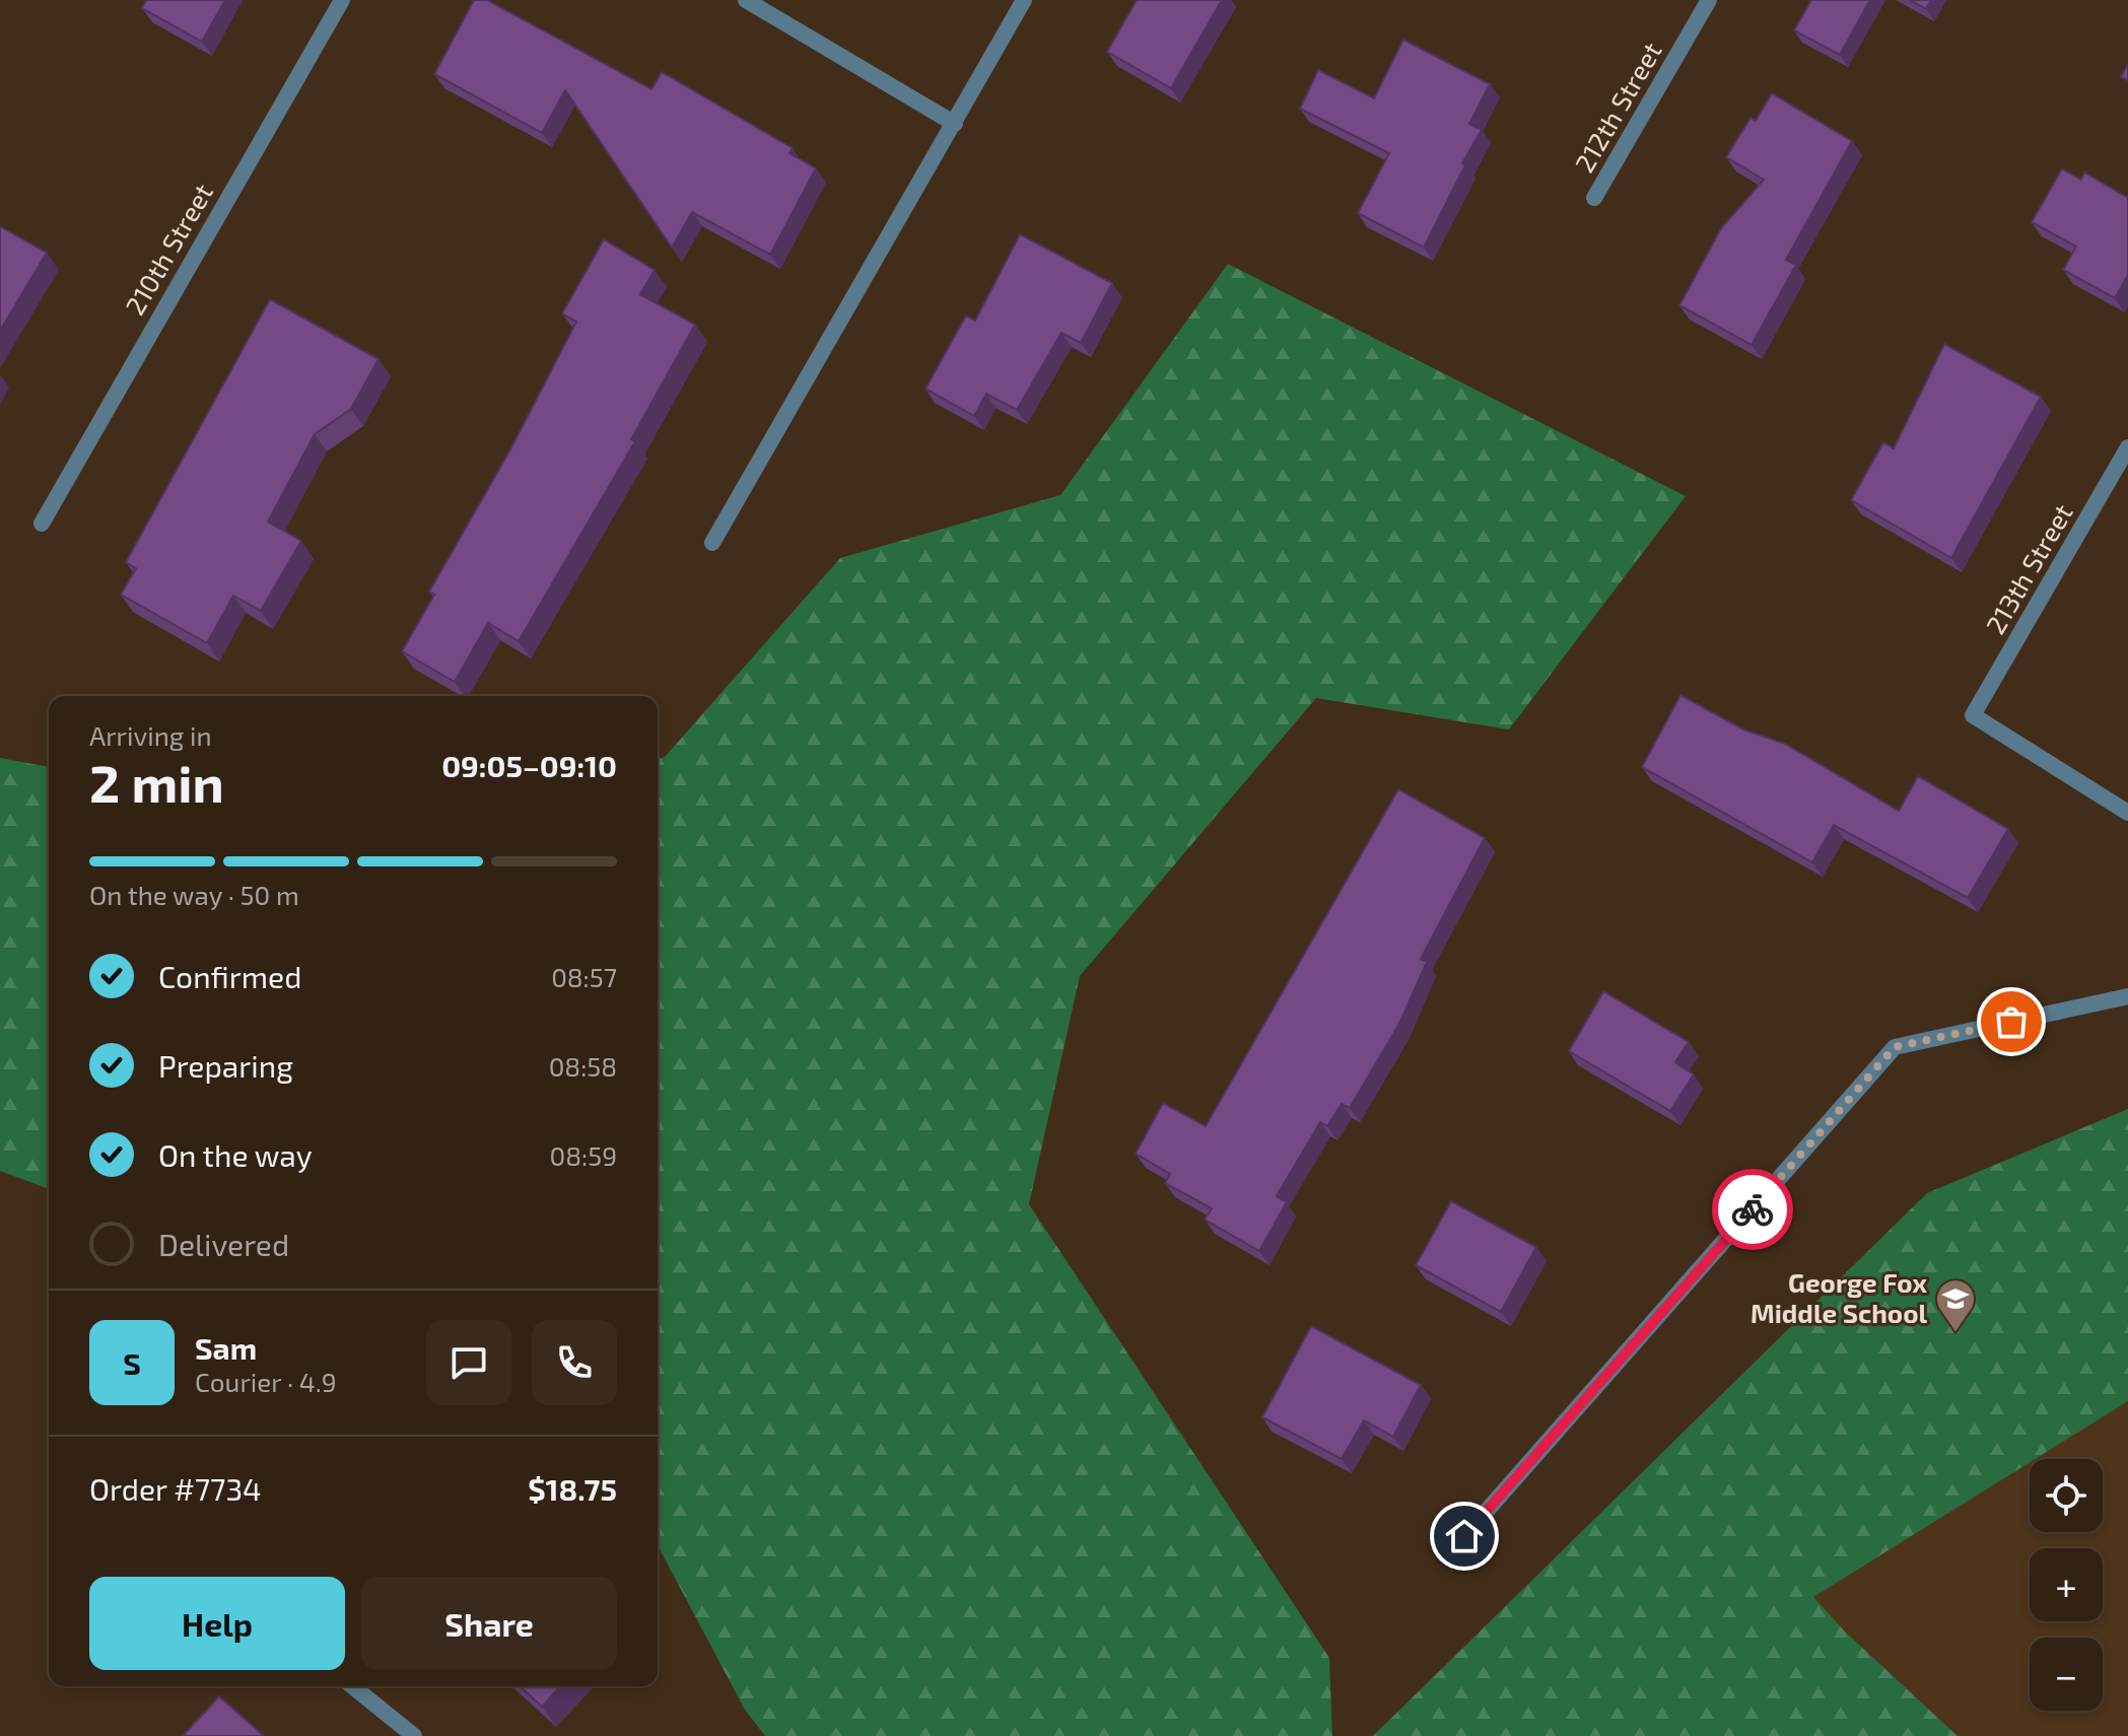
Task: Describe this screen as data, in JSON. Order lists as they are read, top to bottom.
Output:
{
  "streets": {
    "street": ["212th Street", "210th Street", "213th Street"]
  },
  "places": {
    "school or university": ["George Fox Middle School"]
  },
  "page": {
    "heading": ["2 min", "Arriving in", "09:05–09:10"],
    "panel": [
      "Sam",
      "Courier · 4.9",
      "Order #7734",
      "$18.75"
    ],
    "bar": "On the way · 50 m",
    "list": [
      ["Confirmed", "08:57"],
      ["Preparing", "08:58"],
      ["On the way", "08:59"],
      "Delivered"
    ],
    "round": "S",
    "map_buttons": ["+", "−"],
    "buttons": ["Help", "Share"]
  }
}
